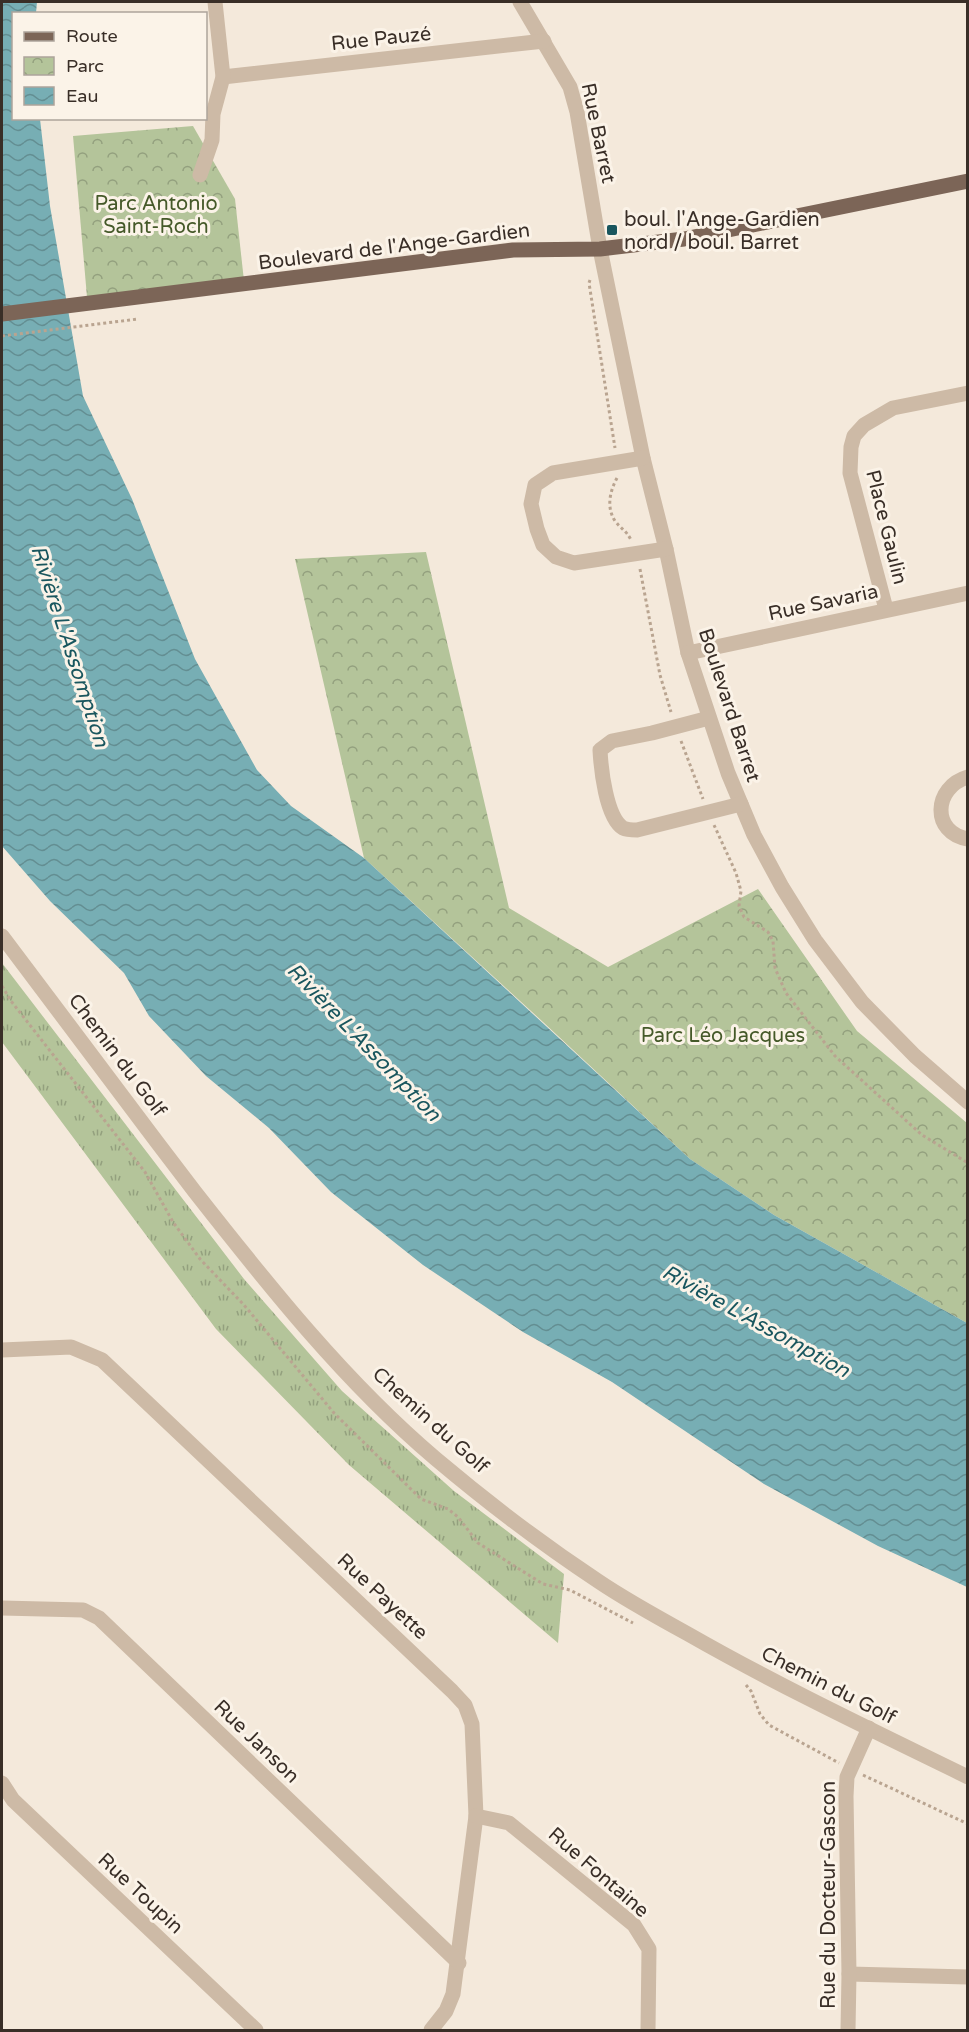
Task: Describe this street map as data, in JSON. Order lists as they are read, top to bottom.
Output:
{
  "streets": {
    "main road": ["Boulevard de l'Ange-Gardien"],
    "street": [
      "Rue Pauzé",
      "Rue Barret",
      "Place Gaulin",
      "Rue Savaria",
      "Boulevard Barret",
      "Chemin du Golf",
      "Rue Payette",
      "Rue Janson",
      "Rue Fontaine",
      "Rue Toupin",
      "Rue du Docteur-Gascon"
    ]
  },
  "crossings": [
    ["Rue Pauzé", "Rue Barret"],
    ["Rue Barret", "Boulevard de l'Ange-Gardien"],
    ["Rue Barret", "Boulevard Barret"],
    ["Boulevard de l'Ange-Gardien", "Boulevard Barret"],
    ["Place Gaulin", "Rue Savaria"],
    ["Rue Savaria", "Boulevard Barret"],
    ["Chemin du Golf", "Rue du Docteur-Gascon"],
    ["Rue Payette", "Rue Janson"],
    ["Rue Payette", "Rue Fontaine"]
  ],
  "water": ["Rivière L'Assomption"],
  "parks": ["Parc Antonio Saint-Roch", "Parc Léo Jacques"],
  "places": {
    "transit": ["boul. l'Ange-Gardien nord / boul. Barret"]
  },
  "legend": ["Route", "Parc", "Eau"]
}
